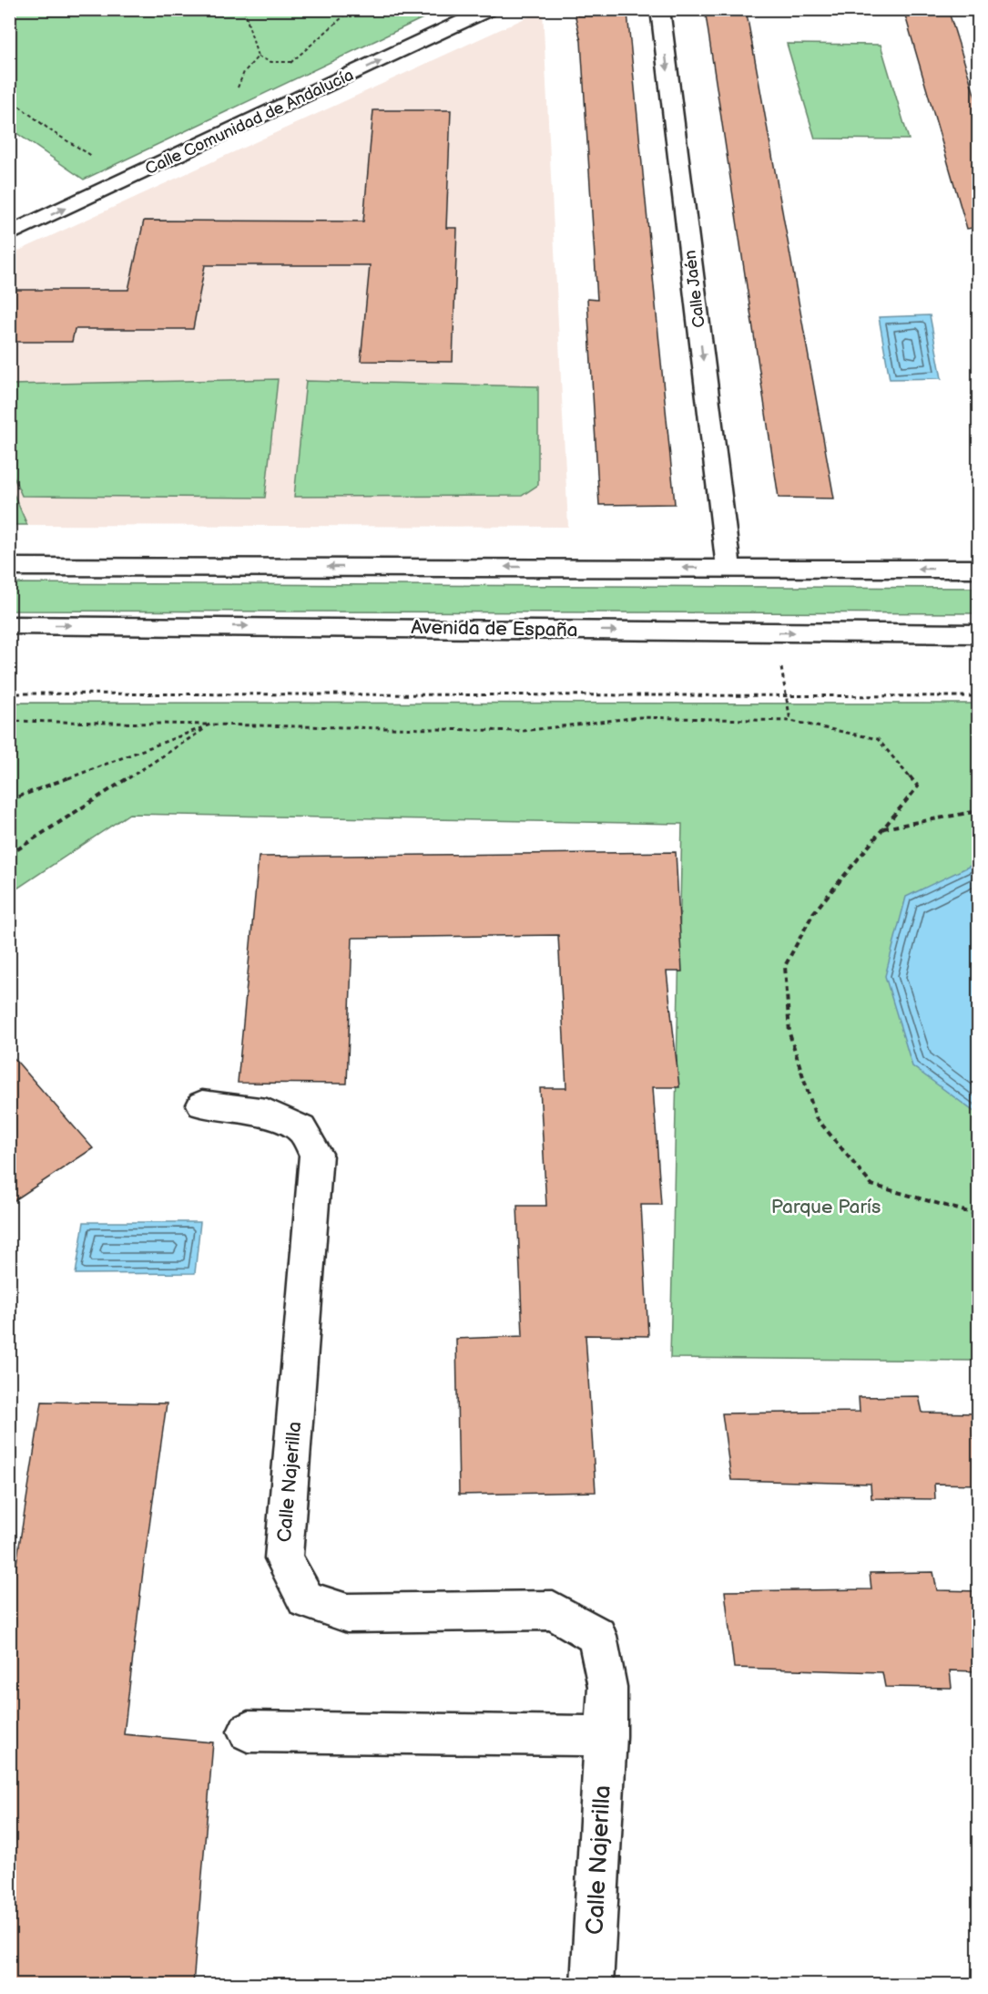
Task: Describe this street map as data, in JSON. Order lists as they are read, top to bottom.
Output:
{
  "streets": {
    "street": [
      "Calle Comunidad de Andalucía",
      "Calle Jaén",
      "Avenida de España",
      "Calle Najerilla"
    ]
  },
  "one_way": ["Calle Comunidad de Andalucía", "Calle Jaén"],
  "parks": ["Parque París"]
}
